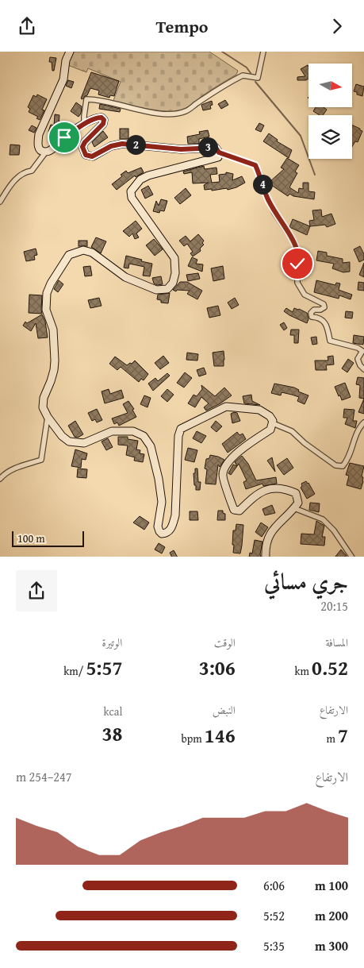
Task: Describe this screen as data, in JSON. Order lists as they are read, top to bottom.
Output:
{
  "scale_bar": "100 m",
  "north": "right",
  "page": {
    "header": "Tempo",
    "pins": ["2", "3", "4"],
    "scale": "100 m",
    "heading": ["جري مسائي", "20:15"],
    "stats": [
      ["المسافة", "0.52 km"],
      ["الوقت", "3:06"],
      ["الوتيرة", "5:57 /km"],
      ["الارتفاع", "7 m"],
      ["النبض", "146 bpm"],
      ["kcal", "38"]
    ],
    "chart": ["الارتفاع", "247–254 m"],
    "list": [
      {
        "name": "100 m",
        "note": "6:06"
      },
      {
        "name": "200 m",
        "note": "5:52"
      },
      {
        "name": "300 m",
        "note": "5:35"
      }
    ]
  }
}
